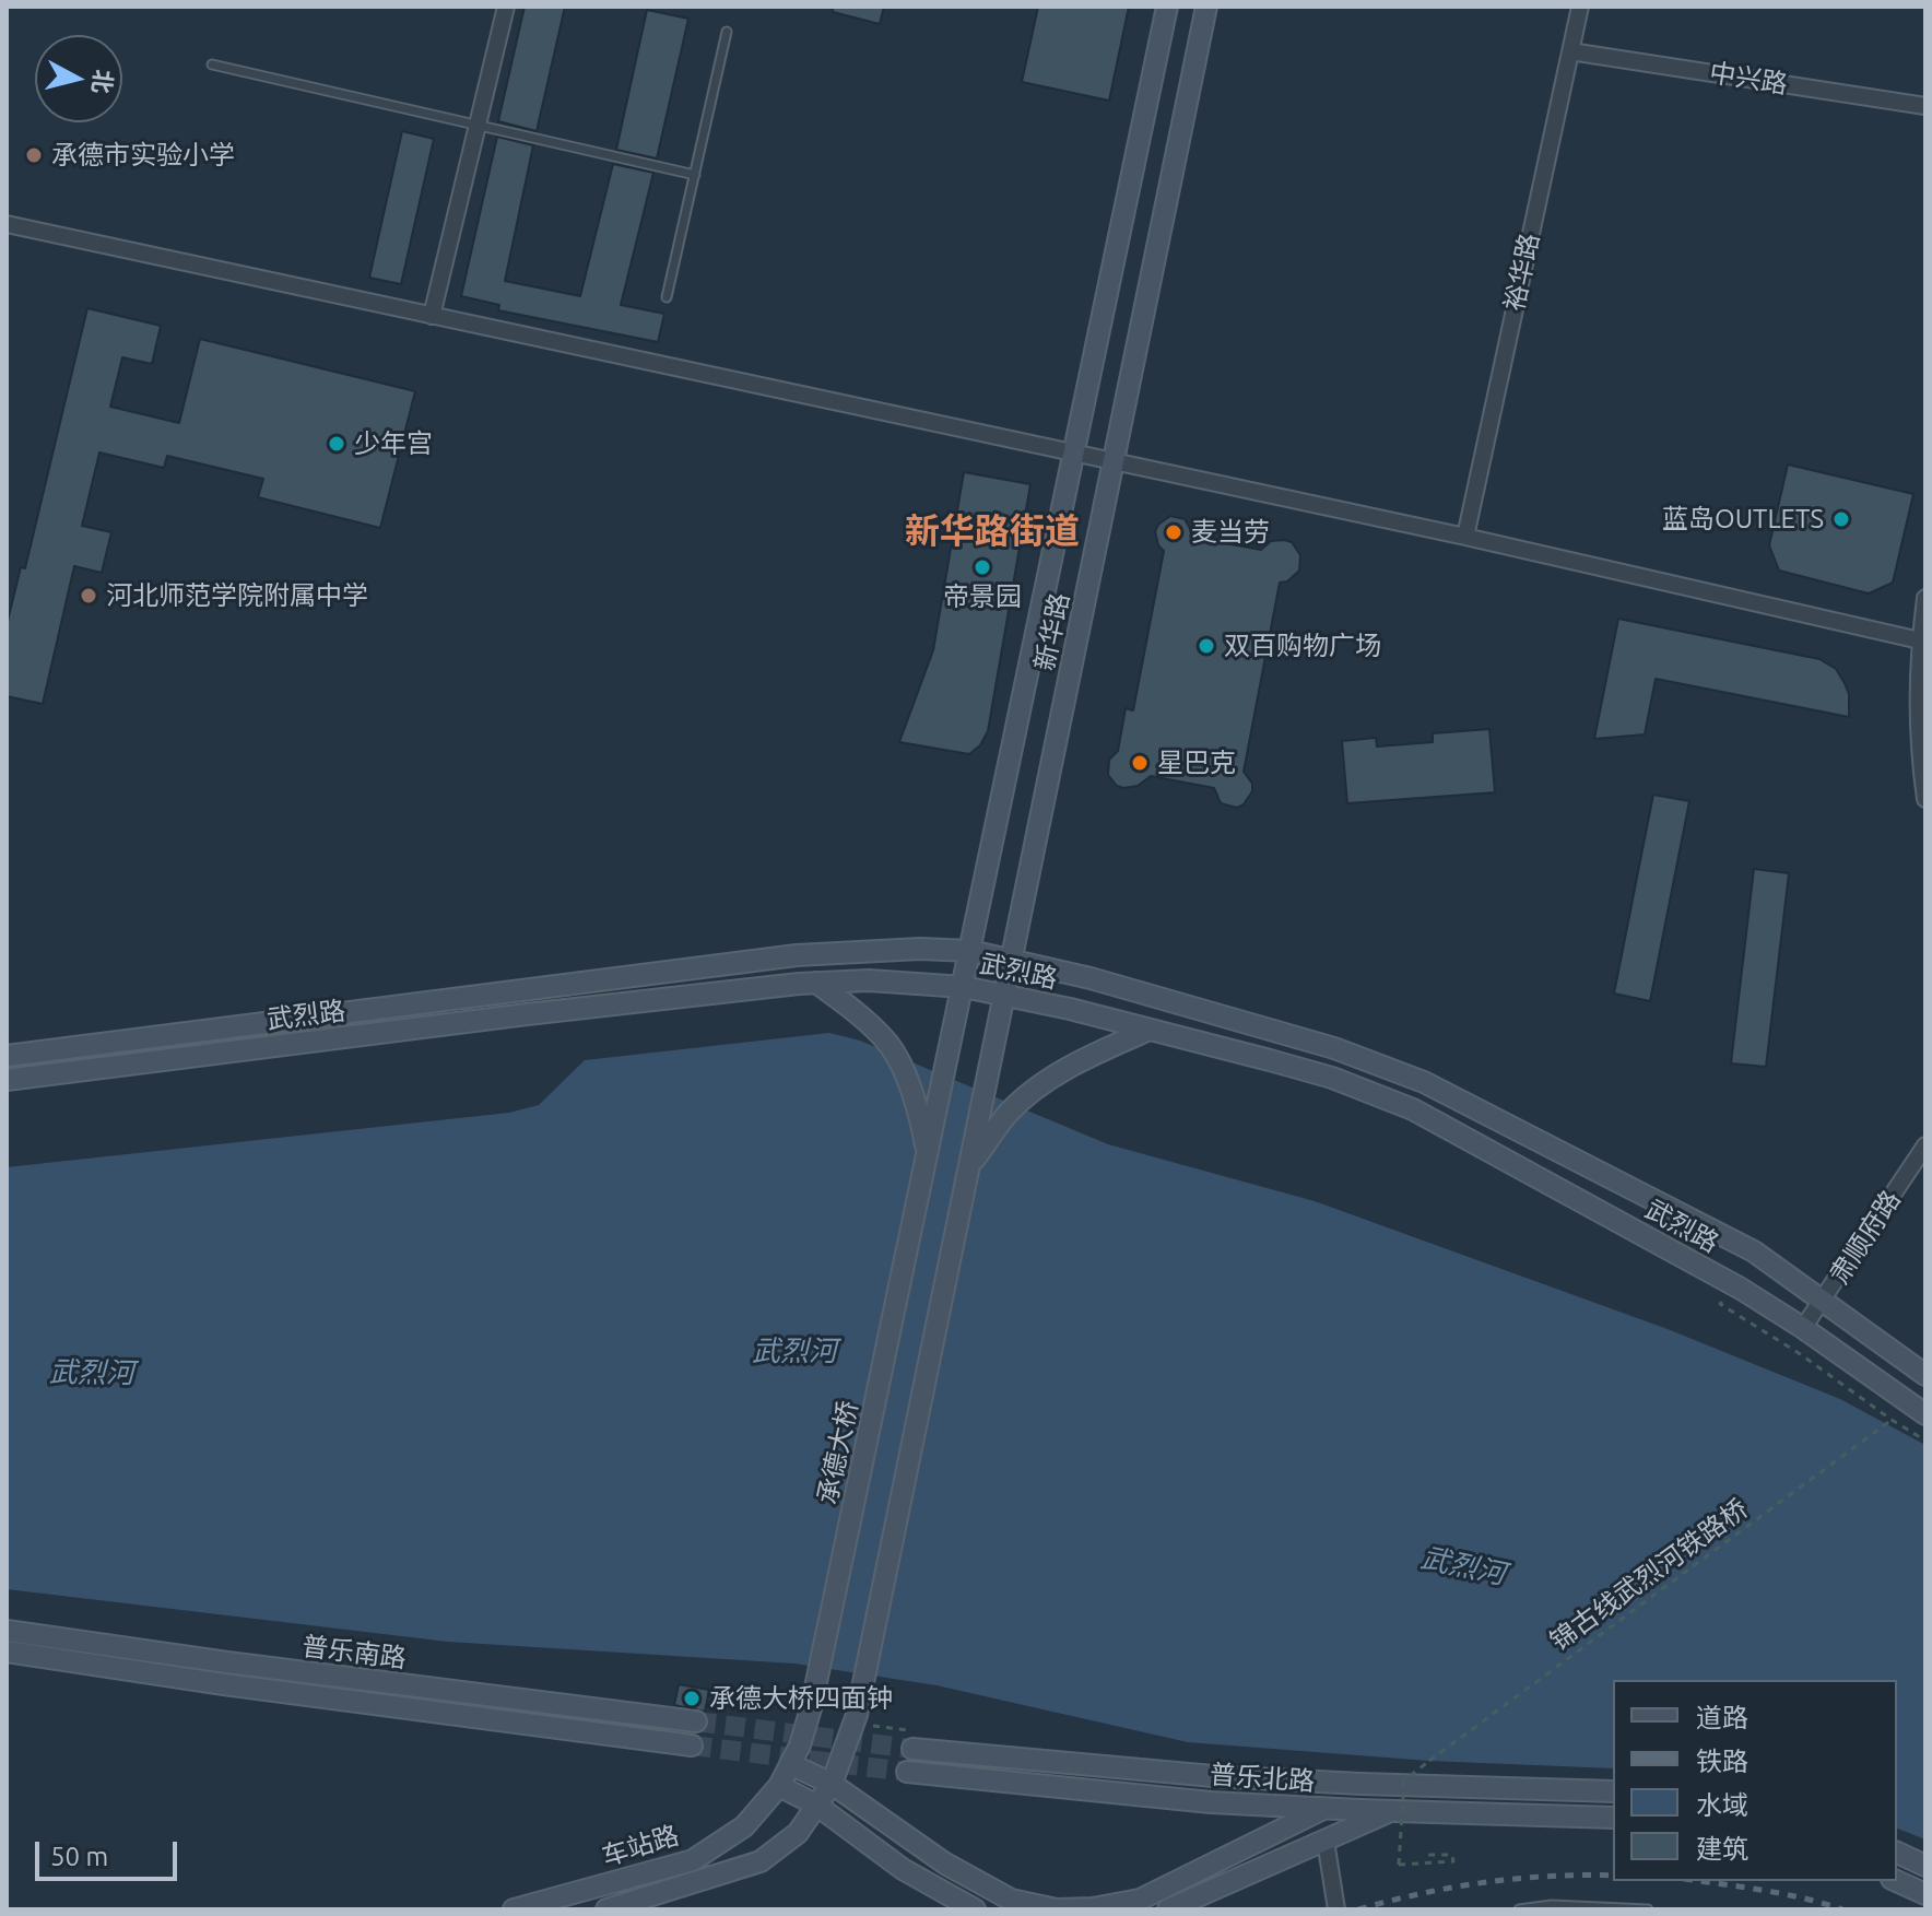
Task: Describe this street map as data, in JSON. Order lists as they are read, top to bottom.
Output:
{
  "streets": {
    "main road": [
      "新华路",
      "武烈路",
      "承德大桥",
      "普乐南路",
      "普乐北路",
      "车站路"
    ],
    "street": ["中兴路", "裕华路", "肃顺府路"],
    "path": ["锦古线武烈河铁路桥"]
  },
  "crossings": [
    ["中兴路", "裕华路"],
    ["新华路", "武烈路"],
    ["新华路", "承德大桥"],
    ["新华路", "车站路"],
    ["武烈路", "肃顺府路"],
    ["承德大桥", "车站路"]
  ],
  "districts": ["新华路街道"],
  "water": ["武烈河"],
  "places": [
    "承德市实验小学",
    "少年宫",
    "蓝岛OUTLETS",
    "麦当劳",
    "帝景园",
    "河北师范学院附属中学",
    "双百购物广场",
    "星巴克",
    "承德大桥四面钟"
  ],
  "legend": [
    "道路",
    "铁路",
    "水域",
    "建筑"
  ],
  "scale_bar": "50 m",
  "north": "right"
}
